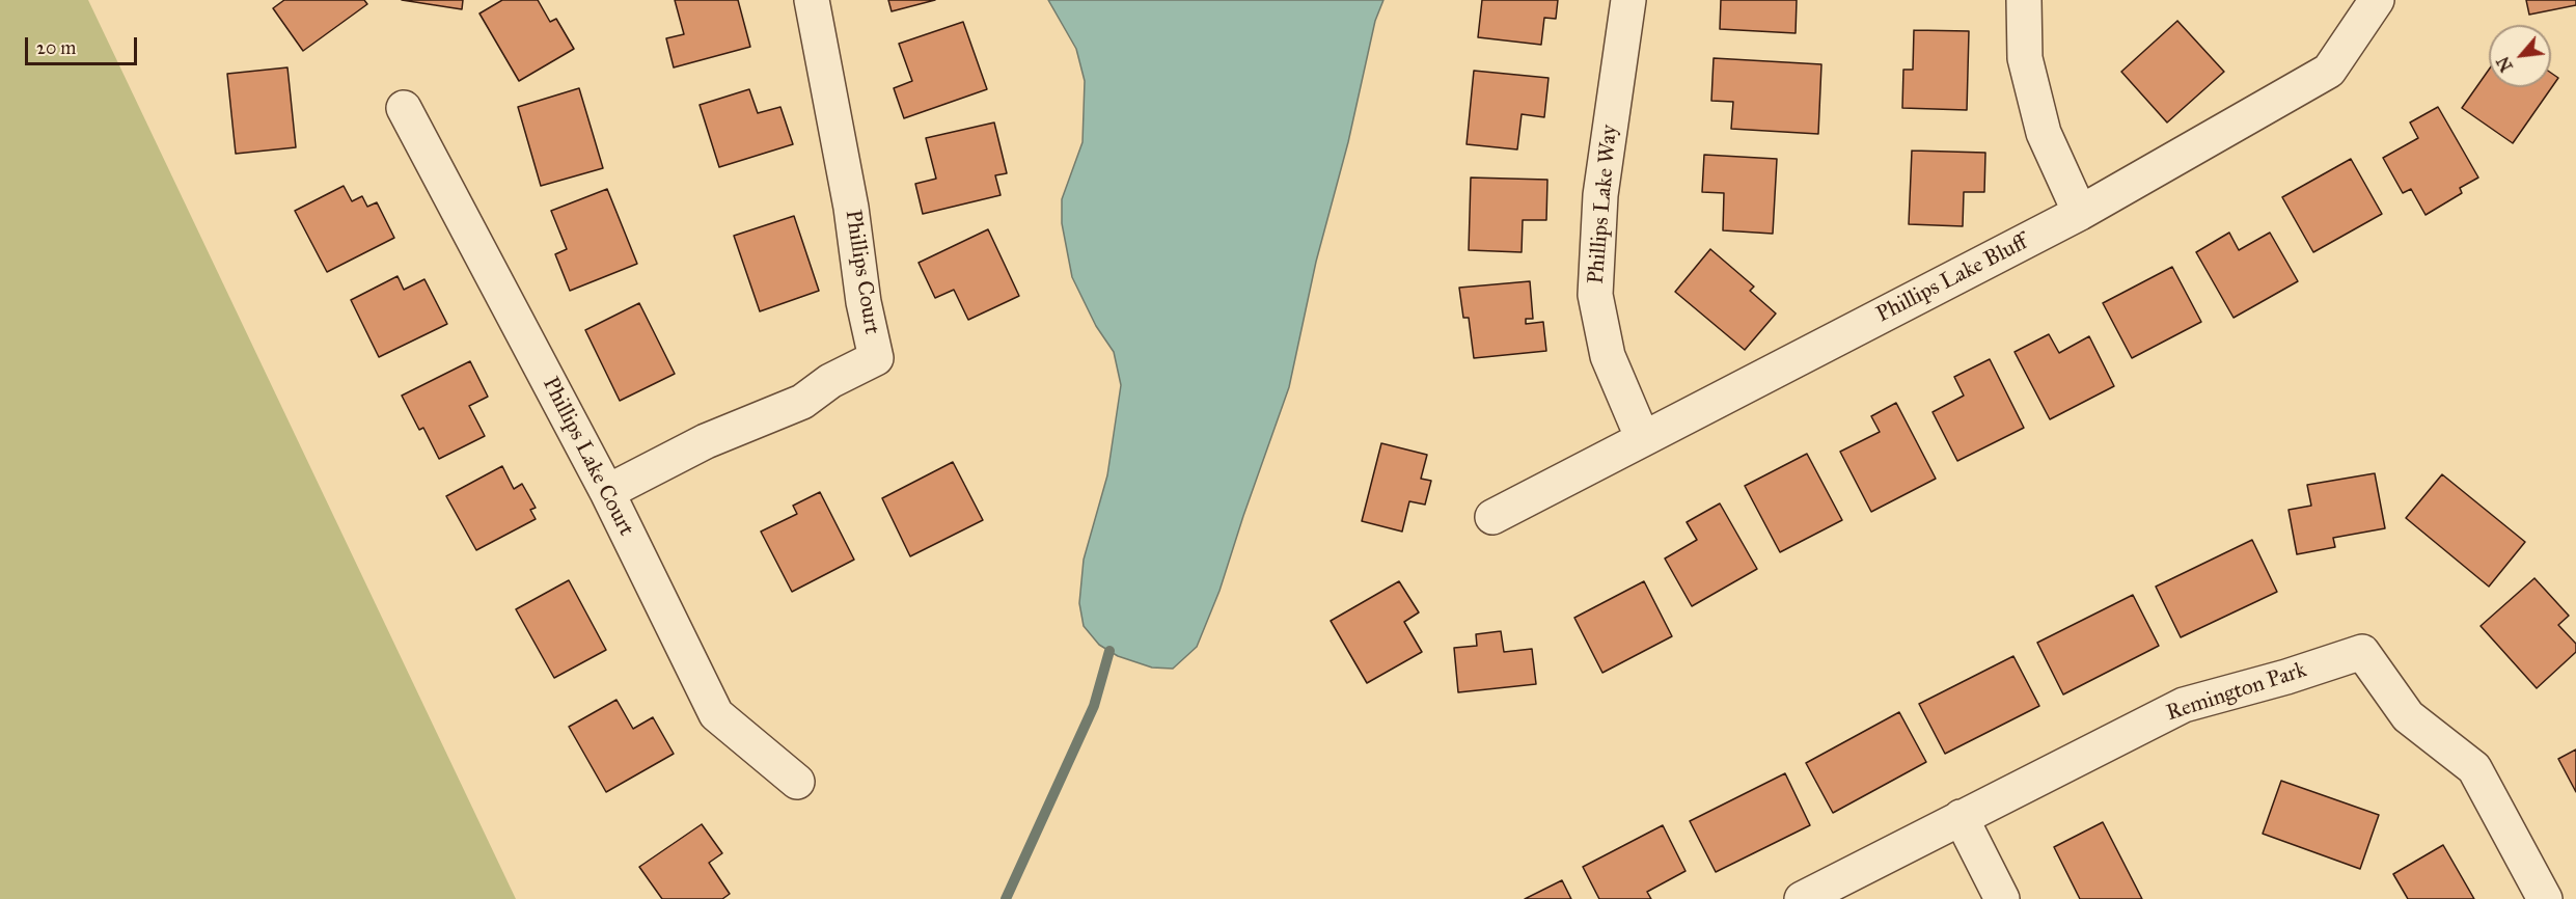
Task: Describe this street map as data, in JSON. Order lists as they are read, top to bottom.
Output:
{
  "streets": {
    "street": [
      "Phillips Lake Way",
      "Phillips Court",
      "Phillips Lake Bluff",
      "Phillips Lake Court",
      "Remington Park"
    ]
  },
  "crossings": [
    ["Phillips Lake Way", "Phillips Lake Bluff"],
    ["Phillips Court", "Phillips Lake Court"]
  ],
  "scale_bar": "20 m",
  "north": "bottom left"
}
